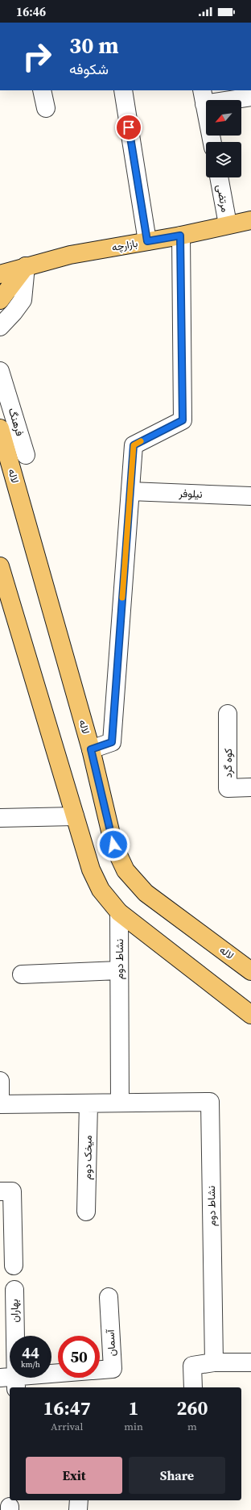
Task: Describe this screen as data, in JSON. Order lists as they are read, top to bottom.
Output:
{
  "streets": {
    "main road": ["بازارچه", "لاله"],
    "street": [
      "مرتضی",
      "فرهنگ",
      "نیلوفر",
      "کوه گرد",
      "نشاط دوم",
      "میخک دوم",
      "بهاران",
      "آسمان"
    ]
  },
  "crossings": [
    ["مرتضی", "بازارچه"],
    ["نشاط دوم", "میخک دوم"],
    ["بهاران", "آسمان"]
  ],
  "north": "bottom left",
  "page": {
    "status": "16:46",
    "turn": ["30 m", "شکوفه"],
    "speed": "44 km/h",
    "limit": "50",
    "eta": [
      "16:47",
      "Arrival",
      "1",
      "min",
      "260",
      "m"
    ],
    "buttons": ["Exit", "Share"]
  }
}
